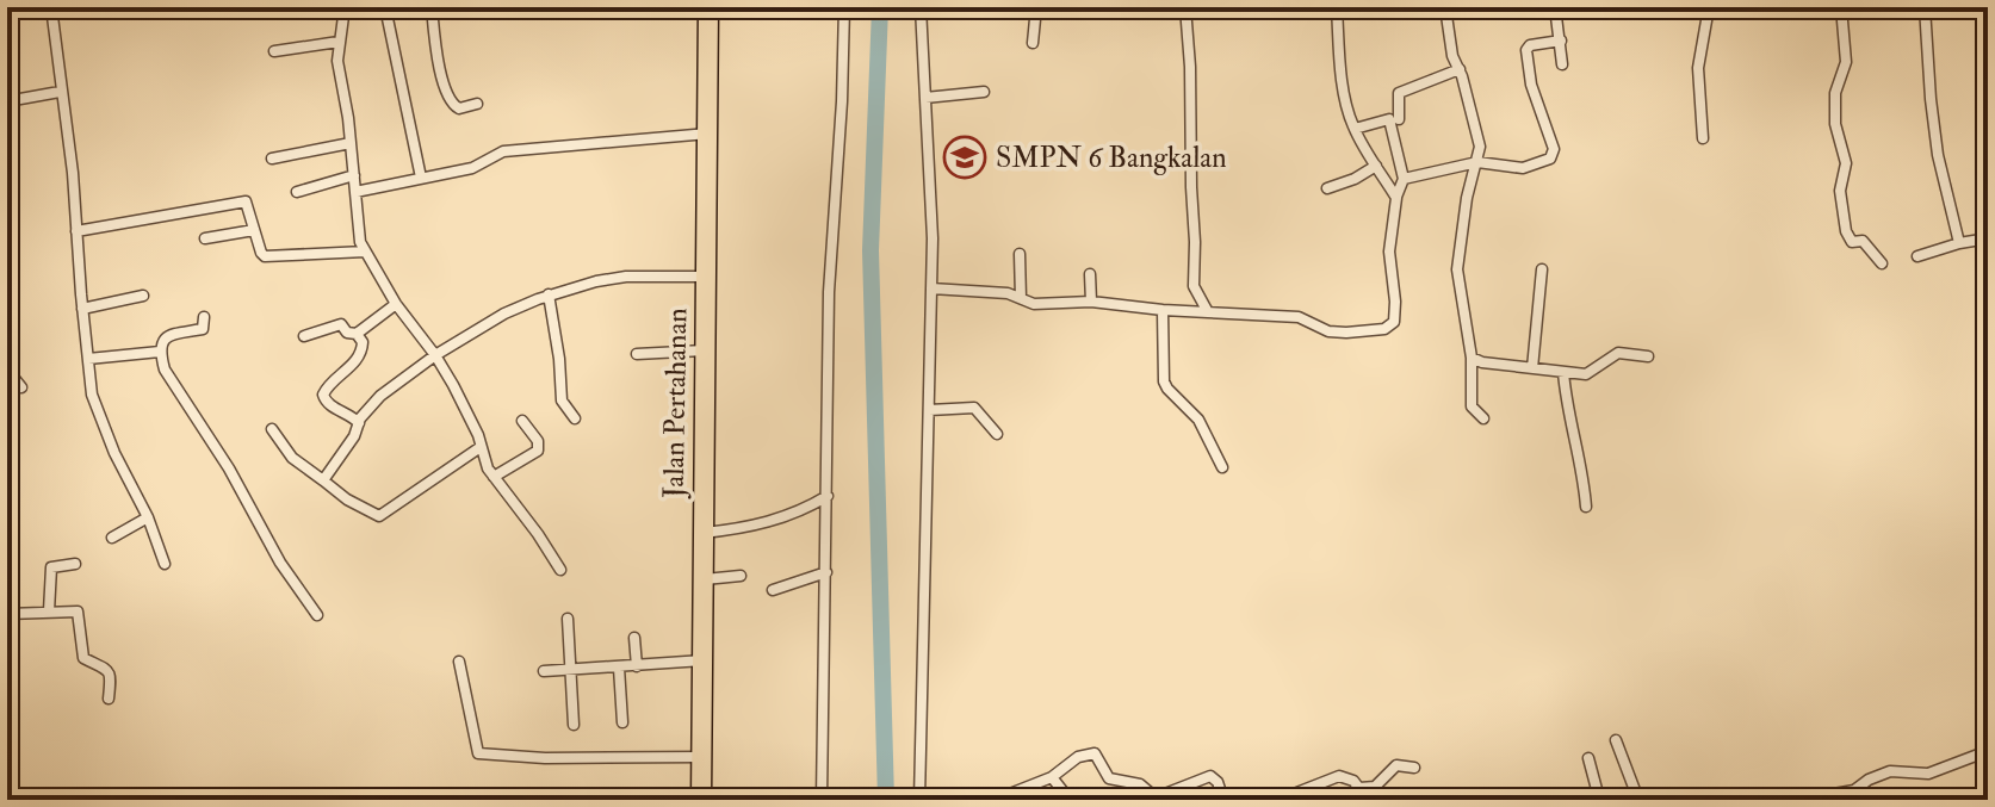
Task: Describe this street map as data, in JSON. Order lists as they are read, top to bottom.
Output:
{
  "streets": {
    "highway": ["Jalan Pertahanan"]
  },
  "places": {
    "school or university": ["SMPN 6 Bangkalan"]
  }
}
